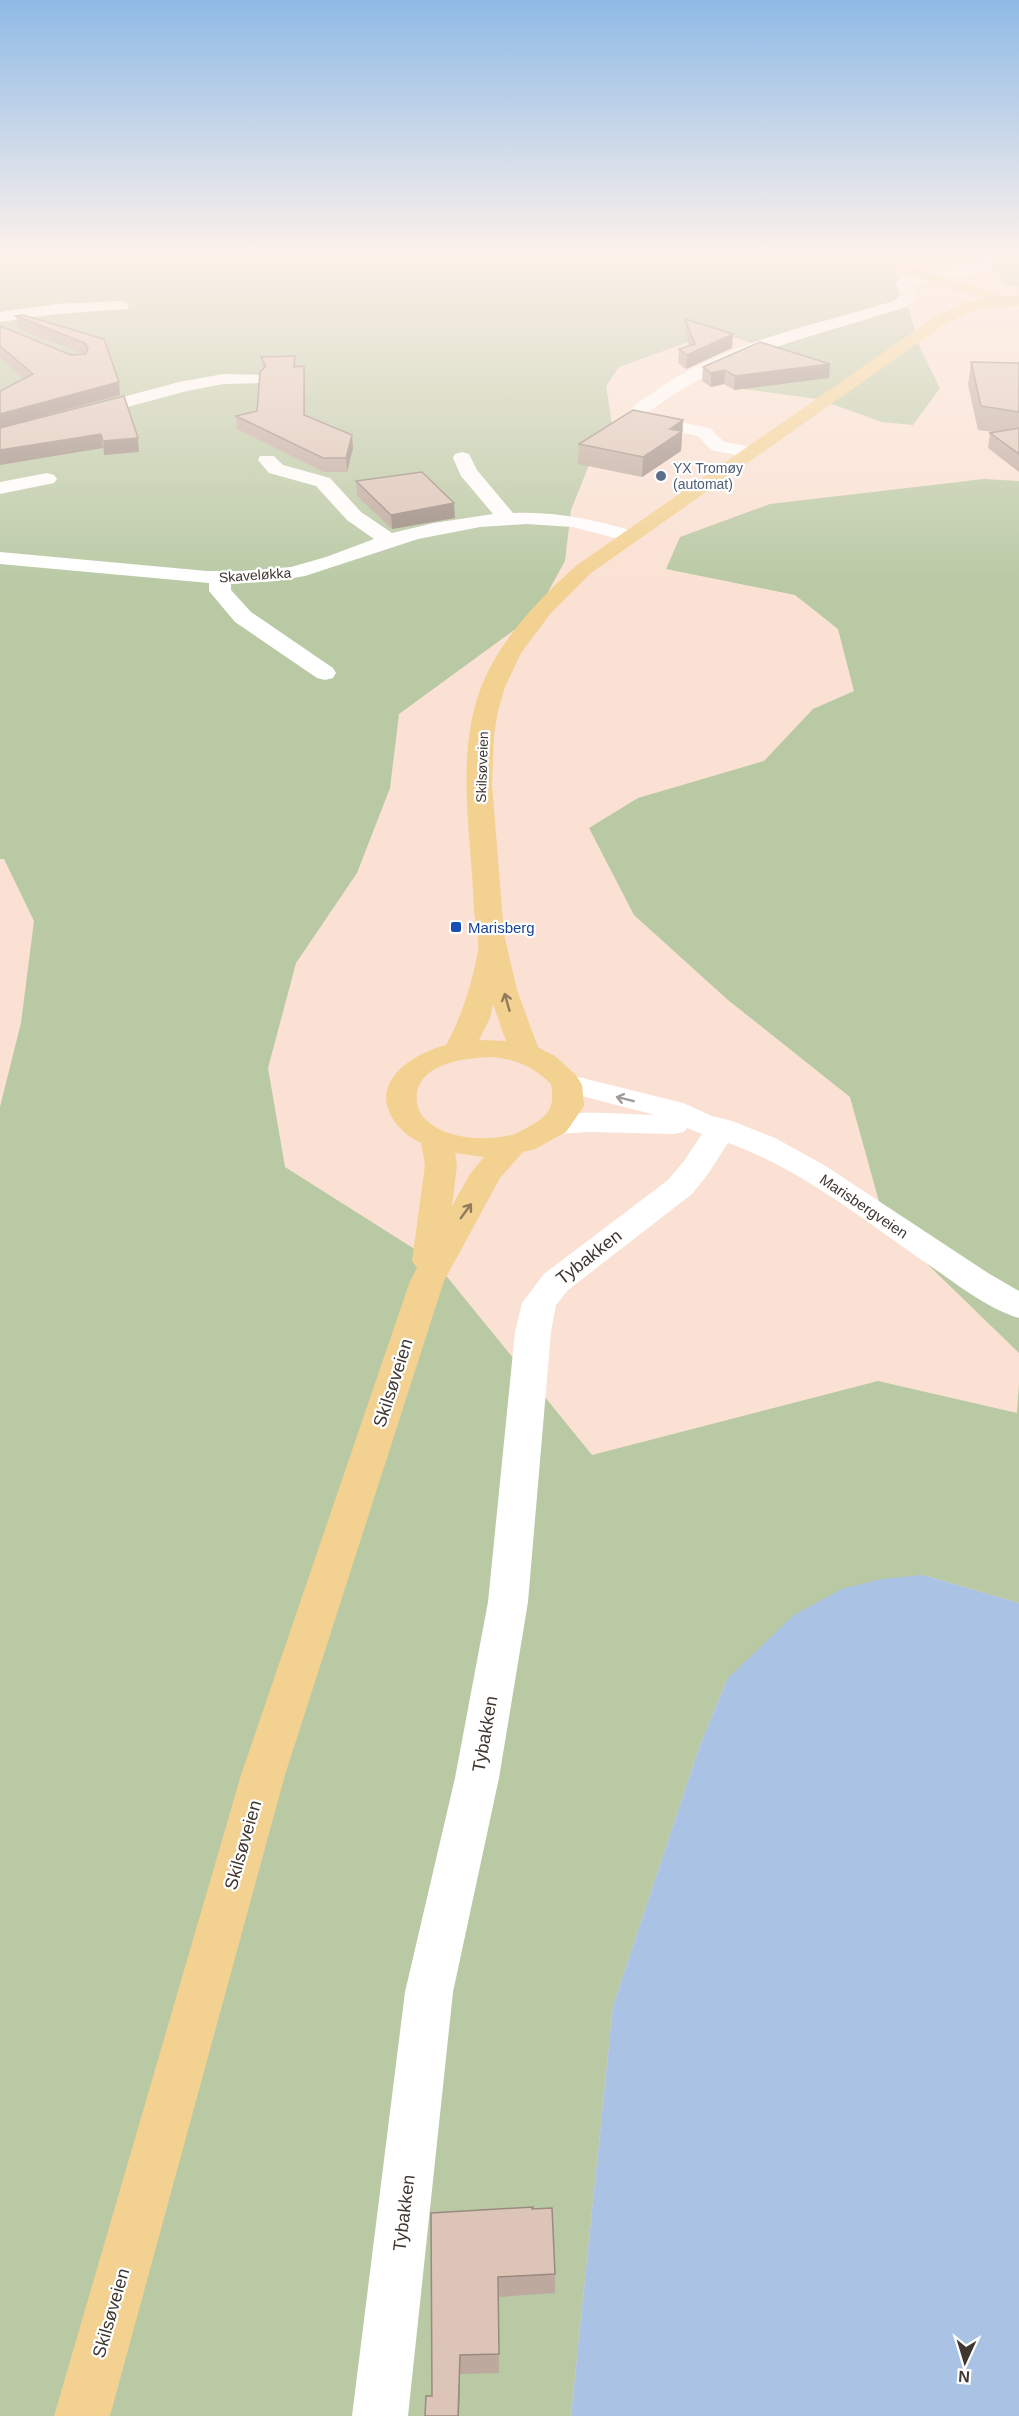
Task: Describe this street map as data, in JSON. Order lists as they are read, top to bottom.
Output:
{
  "streets": {
    "main road": ["Skilsøveien"],
    "street": ["Skaveløkka", "Marisbergveien", "Tybakken"]
  },
  "crossings": [
    ["Skaveløkka", "Skilsøveien"],
    ["Skilsøveien", "Marisbergveien"],
    ["Marisbergveien", "Tybakken"]
  ],
  "places": {
    "other": ["YX Tromøy (automat)"],
    "transit": ["Marisberg"]
  },
  "north": "bottom"
}
